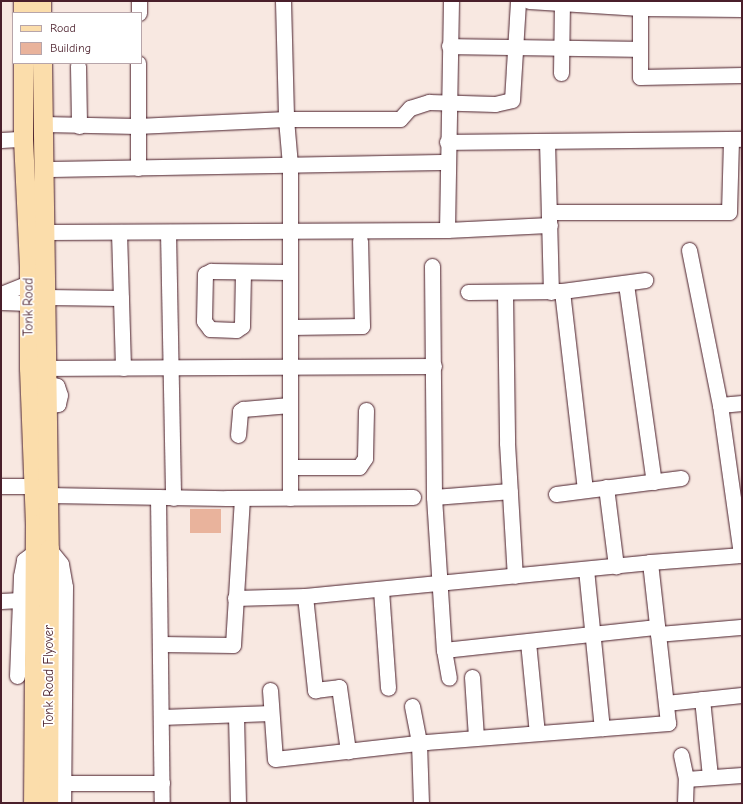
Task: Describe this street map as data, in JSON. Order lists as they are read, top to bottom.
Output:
{
  "streets": {
    "main road": ["Tonk Road", "Tonk Road Flyover"]
  },
  "crossings": [
    ["Tonk Road", "Tonk Road Flyover"]
  ],
  "legend": ["Road", "Building"]
}
